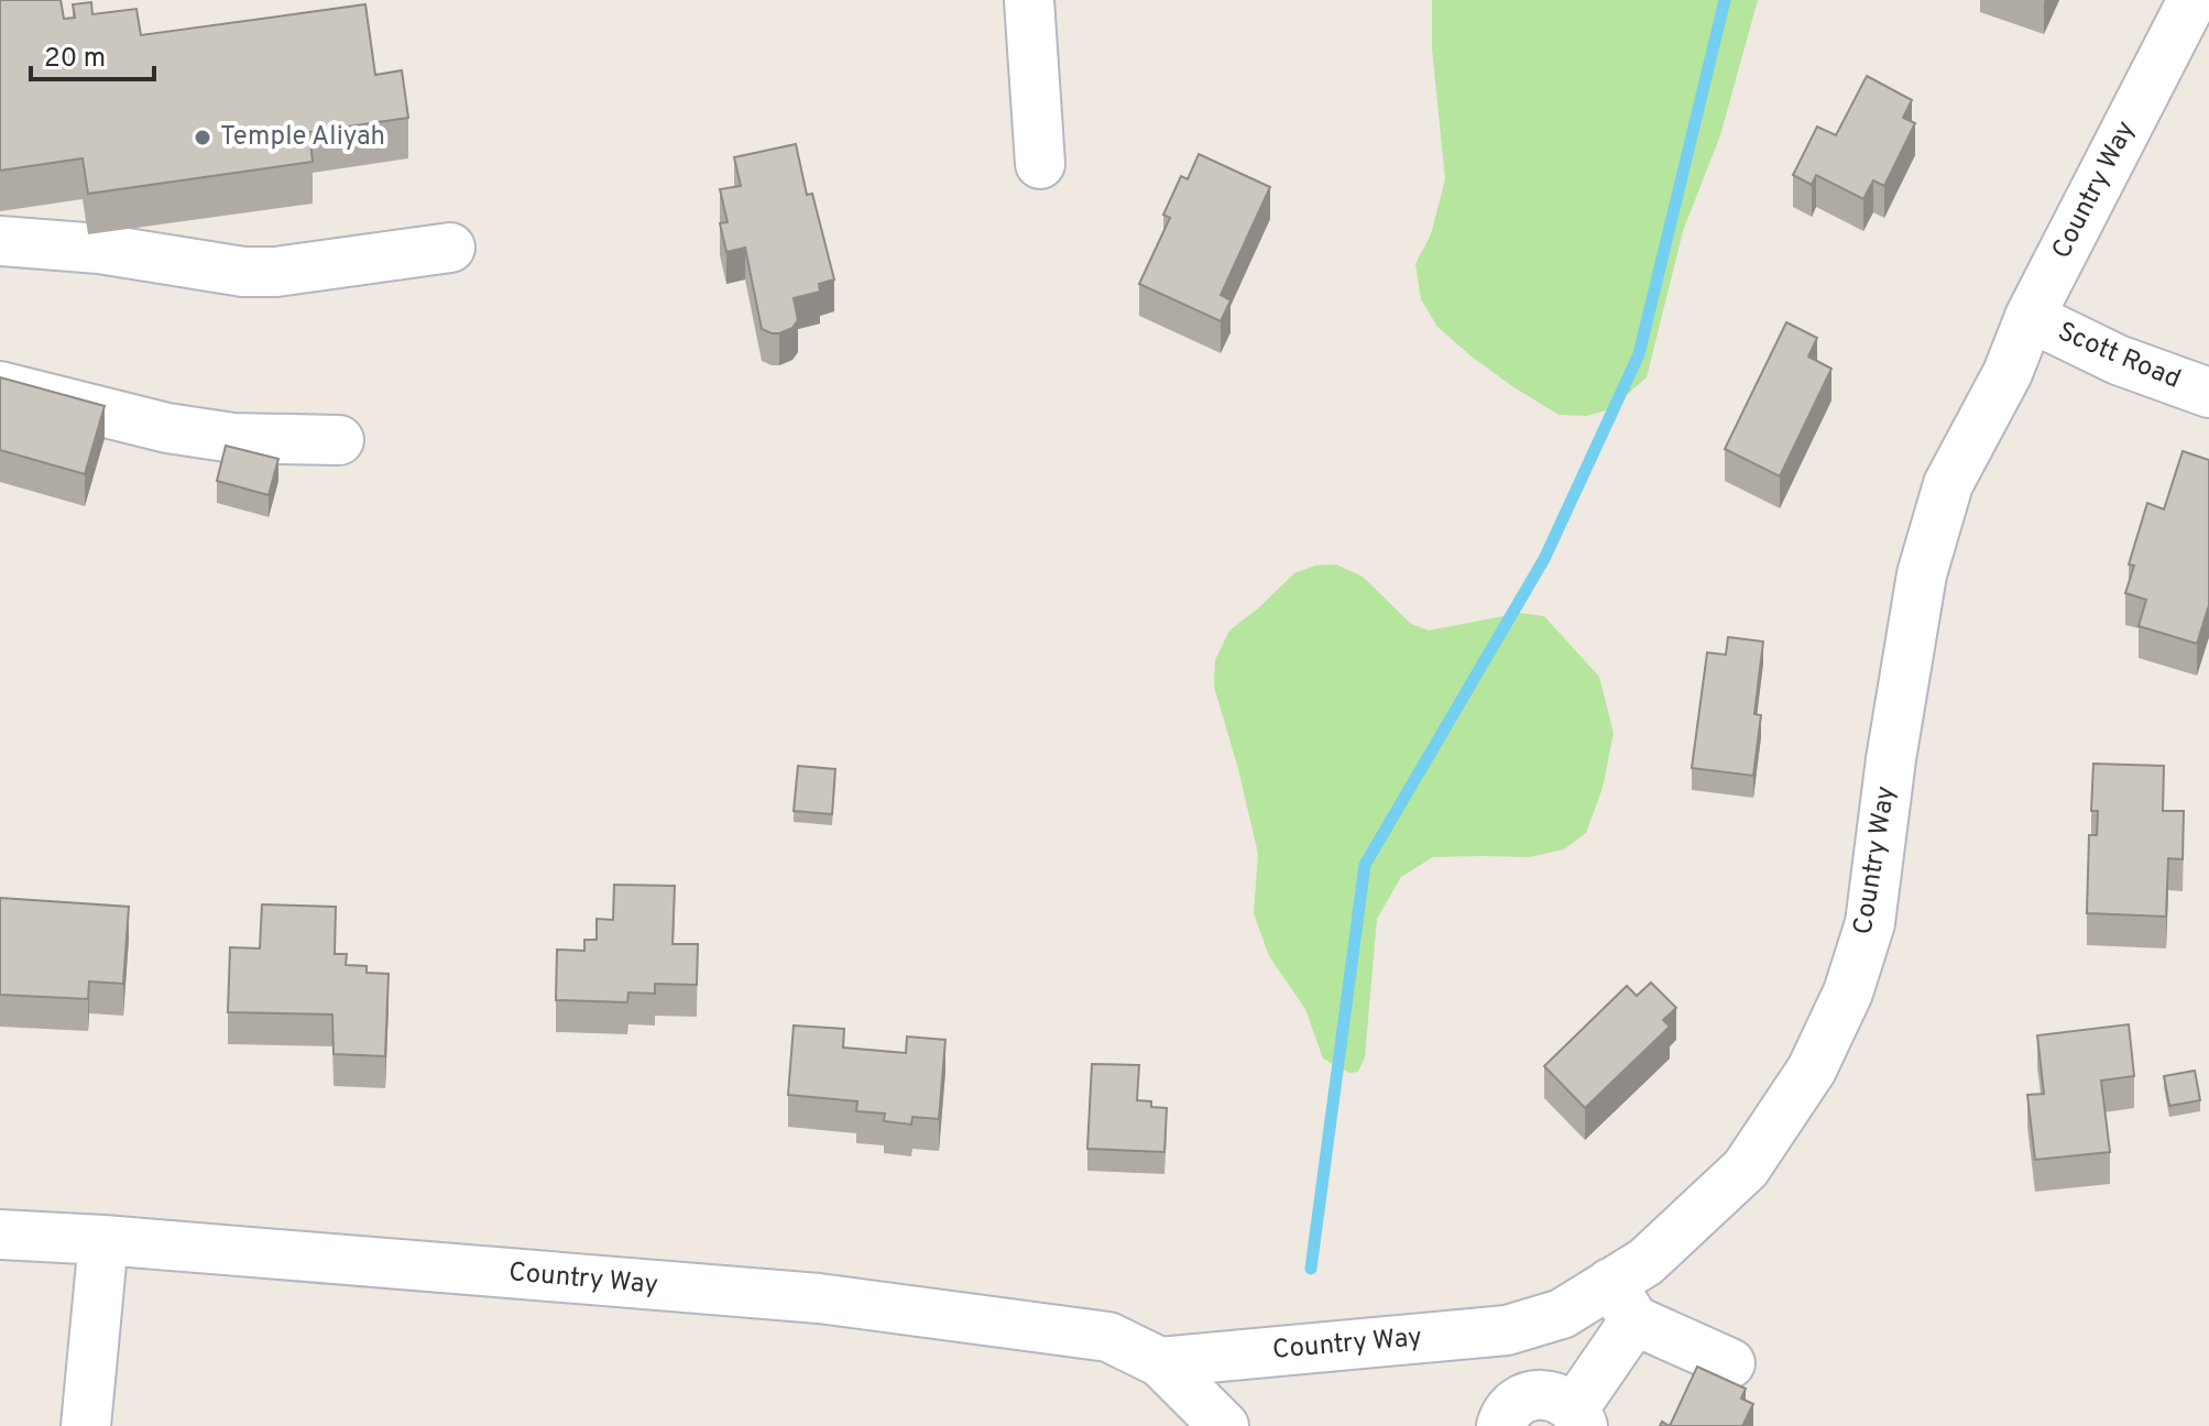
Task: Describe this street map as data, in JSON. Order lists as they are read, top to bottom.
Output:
{
  "streets": {
    "street": ["Country Way", "Scott Road"]
  },
  "crossings": [
    ["Country Way", "Scott Road"]
  ],
  "places": ["Temple Aliyah"],
  "scale_bar": "20 m"
}
